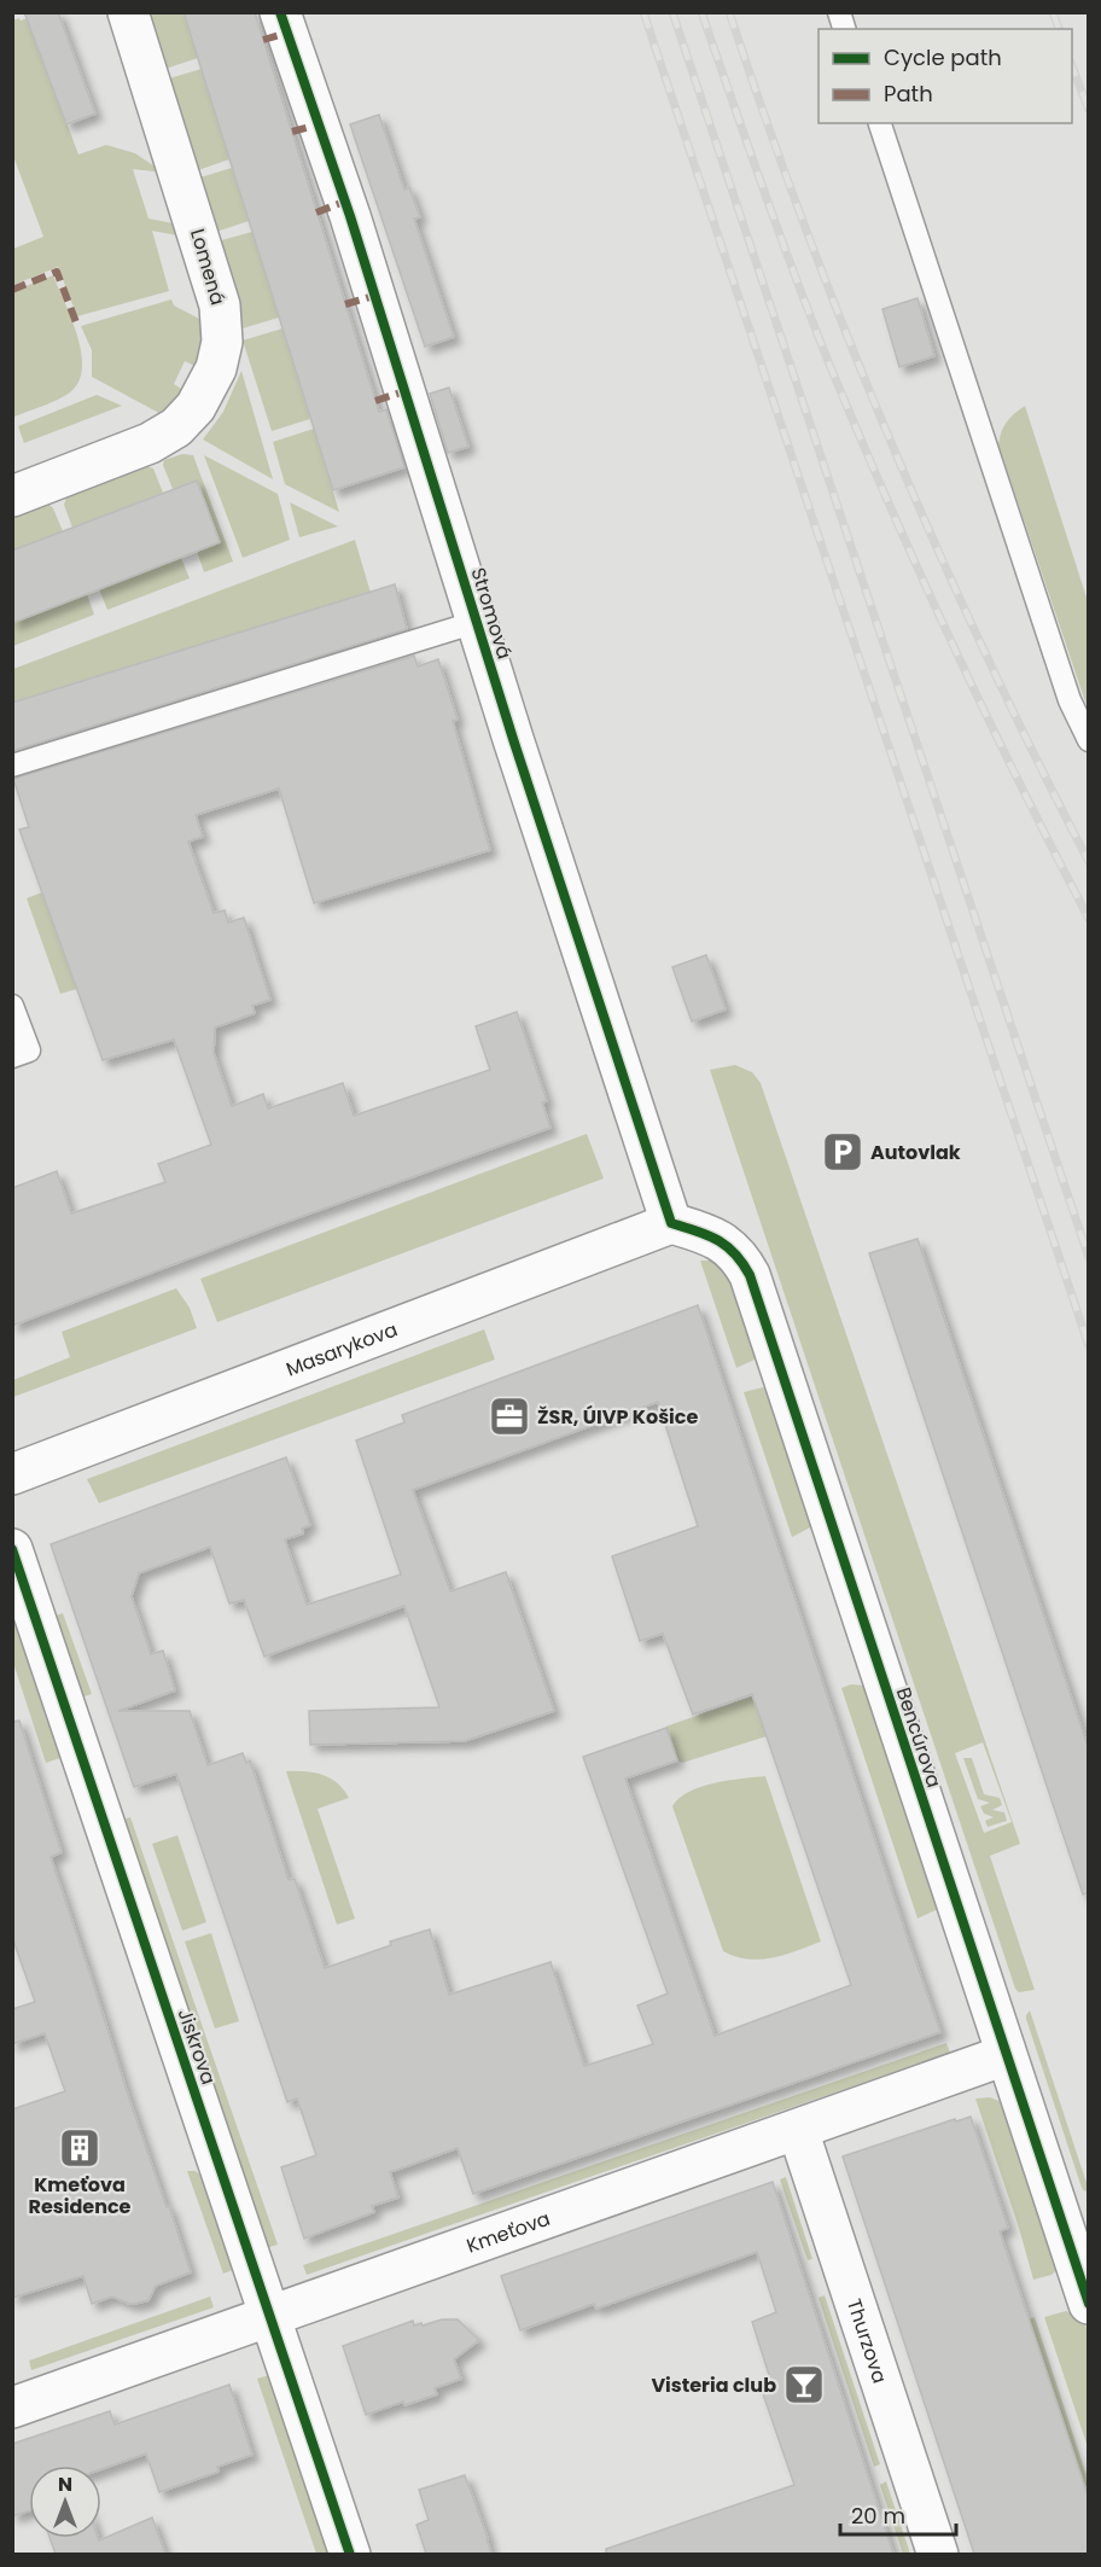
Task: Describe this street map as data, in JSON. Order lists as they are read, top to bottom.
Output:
{
  "streets": {
    "street": [
      "Lomená",
      "Stromová",
      "Masarykova",
      "Bencúrova",
      "Jiskrova",
      "Kmeťova",
      "Thurzova"
    ]
  },
  "crossings": [
    ["Stromová", "Masarykova"],
    ["Stromová", "Bencúrova"],
    ["Masarykova", "Bencúrova"],
    ["Bencúrova", "Kmeťova"],
    ["Jiskrova", "Kmeťova"],
    ["Kmeťova", "Thurzova"]
  ],
  "places": {
    "parking": ["Autovlak"],
    "office": ["ŽSR, ÚIVP Košice"],
    "building": ["Kmeťova Residence"],
    "bar": ["Visteria club"]
  },
  "legend": ["Cycle path", "Path"],
  "scale_bar": "20 m",
  "north": "top"
}
